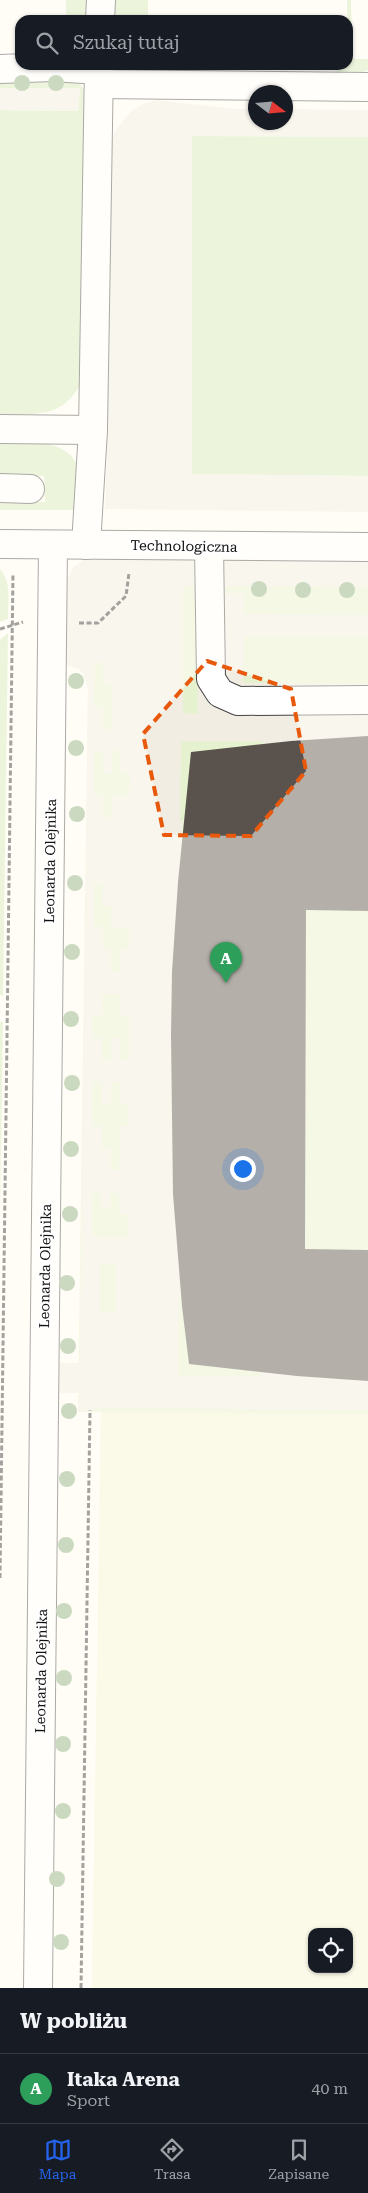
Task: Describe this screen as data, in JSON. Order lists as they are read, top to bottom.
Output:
{
  "streets": {
    "street": ["Technologiczna", "Leonarda Olejnika"]
  },
  "crossings": [
    ["Technologiczna", "Leonarda Olejnika"]
  ],
  "north": "right",
  "page": {
    "search": "Szukaj tutaj",
    "pins": "A",
    "heading": "W pobliżu",
    "list": [
      {
        "mark": "A",
        "name": "Itaka Arena",
        "note": "Sport",
        "value": "40 m"
      }
    ],
    "nav": ["Mapa", "Trasa", "Zapisane"]
  }
}
